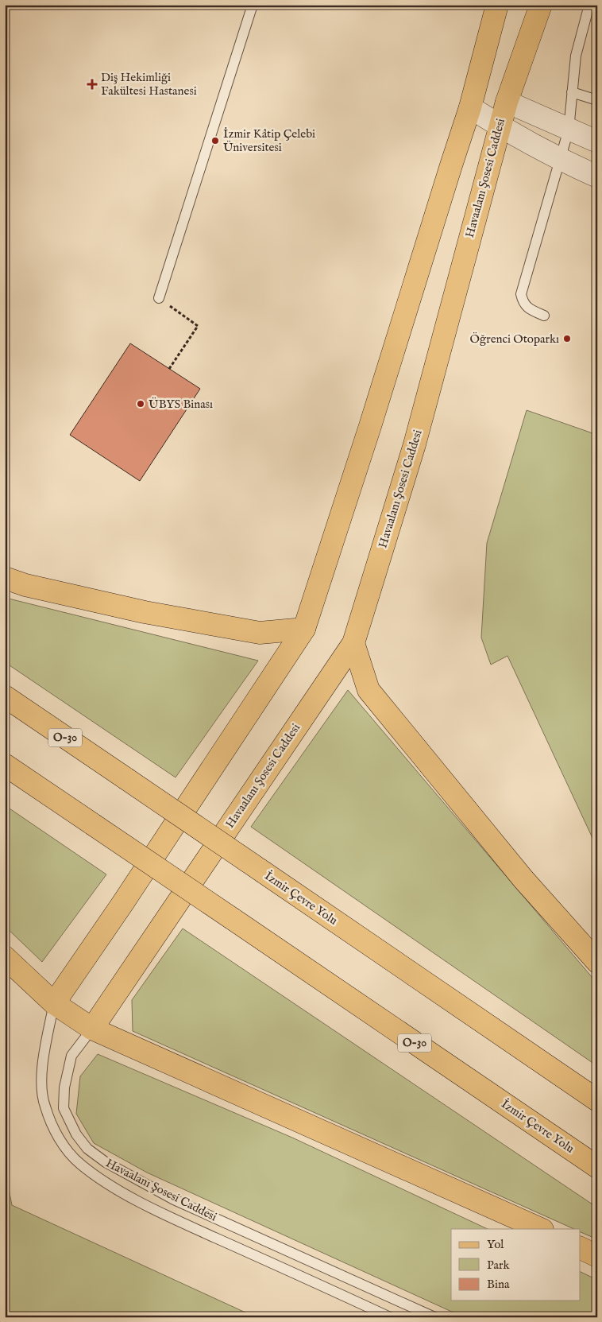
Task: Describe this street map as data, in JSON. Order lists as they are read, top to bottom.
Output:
{
  "streets": {
    "main road": ["Havaalanı Şosesi Caddesi", "O-30", "İzmir Çevre Yolu"]
  },
  "places": {
    "health": ["Diş Hekimliği Fakültesi Hastanesi"],
    "other": ["İzmir Kâtip Çelebi Üniversitesi", "Öğrenci Otoparkı", "ÜBYS Binası"]
  },
  "legend": ["Yol", "Park", "Bina"]
}
